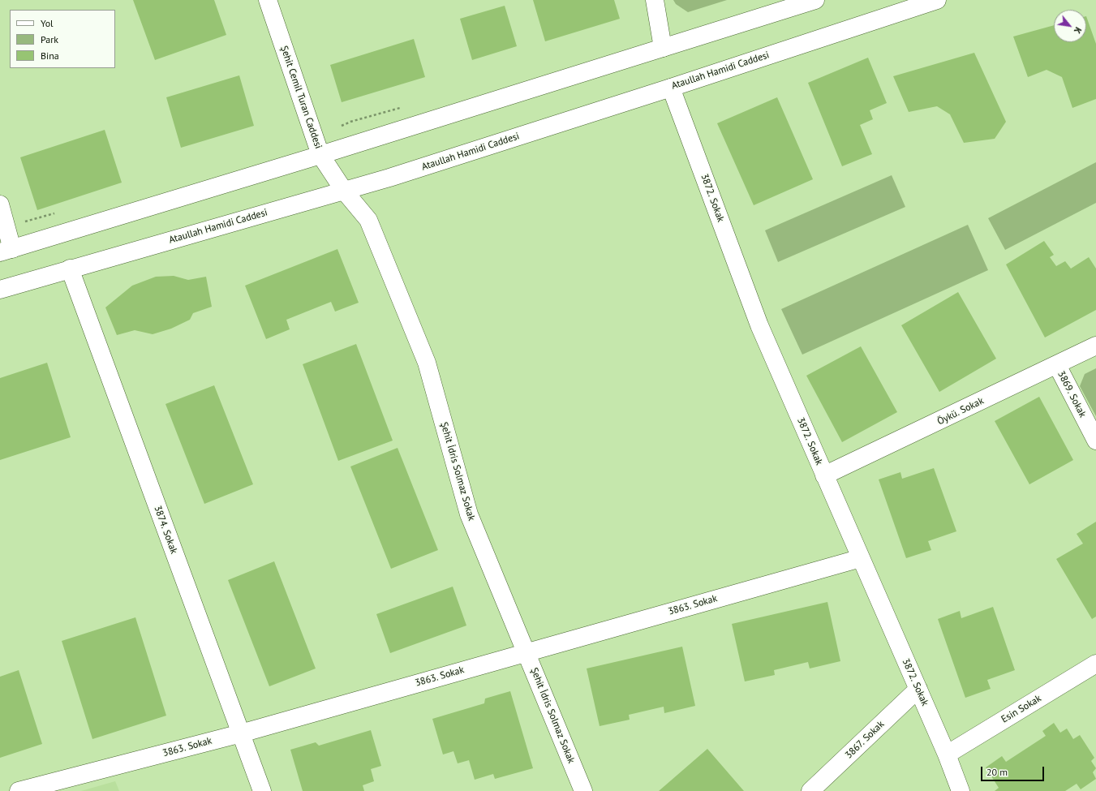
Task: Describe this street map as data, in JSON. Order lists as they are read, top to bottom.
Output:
{
  "streets": {
    "street": [
      "Ataullah Hamidi Caddesi",
      "Şehit Cemil Turan Caddesi",
      "3872. Sokak",
      "3869. Sokak",
      "Öykü. Sokak",
      "Şehit İdris Solmaz Sokak",
      "3874. Sokak",
      "3863. Sokak",
      "Esin Sokak",
      "3867. Sokak"
    ]
  },
  "crossings": [
    ["Ataullah Hamidi Caddesi", "Şehit Cemil Turan Caddesi"],
    ["Ataullah Hamidi Caddesi", "3872. Sokak"],
    ["Ataullah Hamidi Caddesi", "Şehit İdris Solmaz Sokak"],
    ["Ataullah Hamidi Caddesi", "3874. Sokak"],
    ["Şehit Cemil Turan Caddesi", "Şehit İdris Solmaz Sokak"],
    ["3872. Sokak", "Öykü. Sokak"],
    ["3872. Sokak", "3863. Sokak"],
    ["3872. Sokak", "Esin Sokak"],
    ["3872. Sokak", "3867. Sokak"],
    ["3869. Sokak", "Öykü. Sokak"],
    ["Şehit İdris Solmaz Sokak", "3863. Sokak"],
    ["3874. Sokak", "3863. Sokak"]
  ],
  "legend": ["Yol", "Park", "Bina"],
  "scale_bar": "20 m",
  "north": "bottom right"
}
